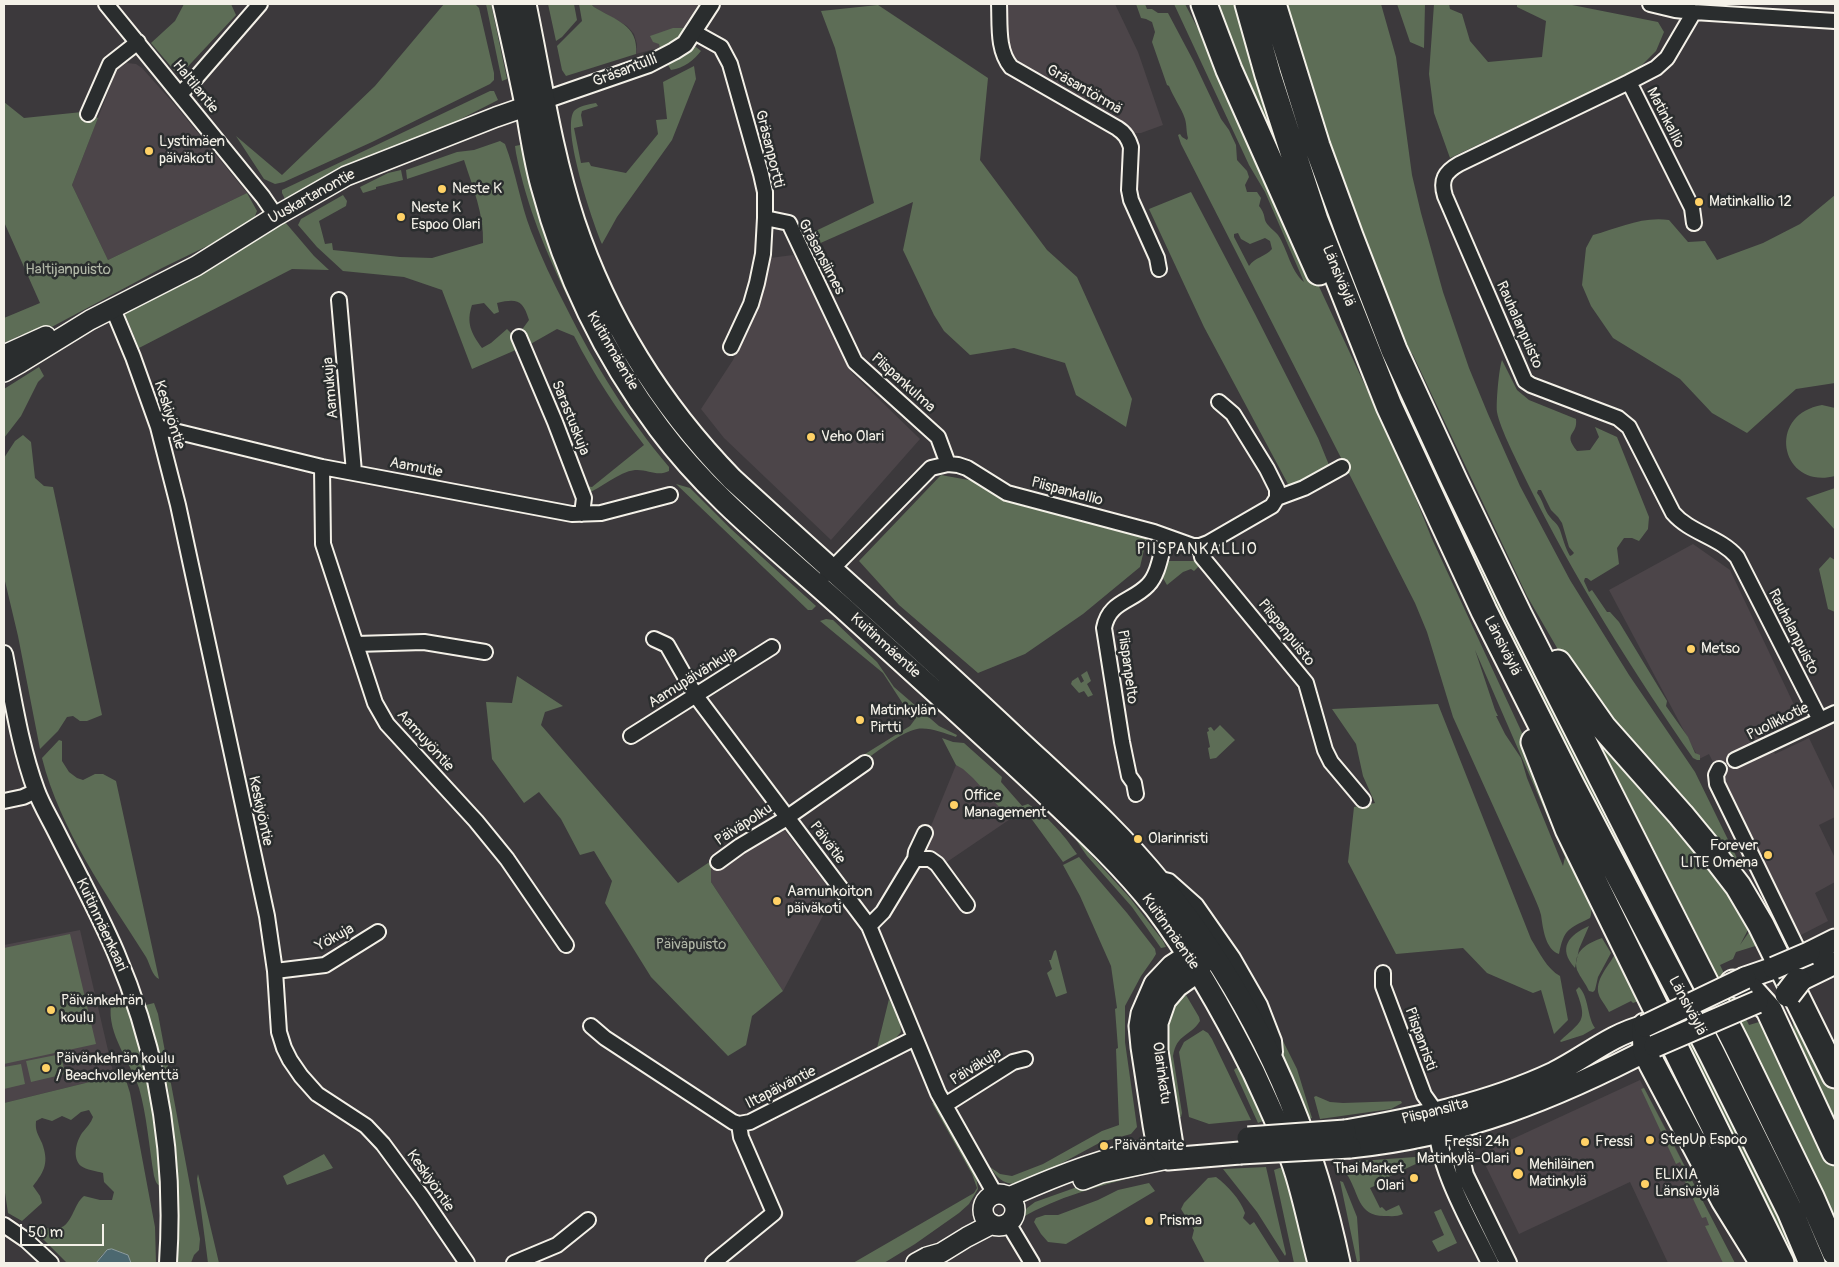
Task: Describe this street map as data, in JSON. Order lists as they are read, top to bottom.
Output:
{
  "streets": {
    "highway": ["Länsiväylä"],
    "main road": [
      "Uuskartanontie",
      "Kuitinmäentie",
      "Olarinkatu",
      "Piispansilta"
    ],
    "street": [
      "Gräsantulli",
      "Haltilantie",
      "Gräsantörmä",
      "Matinkallio",
      "Gräsanportti",
      "Gräsansiimes",
      "Rauhalanpuisto",
      "Piispankulma",
      "Aamukuja",
      "Keskiyöntie",
      "Sarastuskuja",
      "Aamutie",
      "Piispankallio",
      "Piispanpuisto",
      "Piispanpelto",
      "Aamupäivänkuja",
      "Puolikkotie",
      "Aamuyöntie",
      "Päiväpolku",
      "Päivätie",
      "Kuitinmäenkaari",
      "Yökuja",
      "Piispanristi",
      "Päiväkuja",
      "Iltapäiväntie"
    ]
  },
  "crossings": [
    ["Gräsantulli", "Gräsanportti"],
    ["Gräsantulli", "Uuskartanontie"],
    ["Gräsantulli", "Kuitinmäentie"],
    ["Haltilantie", "Uuskartanontie"],
    ["Matinkallio", "Rauhalanpuisto"],
    ["Gräsanportti", "Gräsansiimes"],
    ["Uuskartanontie", "Kuitinmäentie"],
    ["Uuskartanontie", "Keskiyöntie"],
    ["Gräsansiimes", "Piispankulma"],
    ["Rauhalanpuisto", "Puolikkotie"],
    ["Kuitinmäentie", "Olarinkatu"],
    ["Piispankulma", "Piispankallio"],
    ["Aamukuja", "Aamutie"],
    ["Keskiyöntie", "Aamutie"],
    ["Keskiyöntie", "Yökuja"],
    ["Sarastuskuja", "Aamutie"],
    ["Aamutie", "Aamuyöntie"],
    ["Piispankallio", "Piispanpuisto"],
    ["Piispankallio", "Piispanpelto"],
    ["Aamupäivänkuja", "Päivätie"],
    ["Päiväpolku", "Päivätie"],
    ["Päivätie", "Päiväkuja"],
    ["Päivätie", "Iltapäiväntie"],
    ["Päivätie", "Piispansilta"],
    ["Piispanristi", "Piispansilta"],
    ["Olarinkatu", "Piispansilta"]
  ],
  "districts": ["PIISPANKALLIO"],
  "parks": ["Haltijanpuisto", "Päiväpuisto"],
  "places": [
    "Lystimäen päiväkoti",
    "Neste K",
    "Matinkallio 12",
    "Neste K Espoo Olari",
    "Veho Olari",
    "Metso",
    "Matinkylän Pirtti",
    "Office Management",
    "Olarinristi",
    "Forever LITE Omena",
    "Aamunkoiton päiväkoti",
    "Päivänkehrän koulu",
    "Päivänkehrän koulu / Beachvolleykenttä",
    "StepUp Espoo",
    "Fressi",
    "Päiväntaite",
    "Fressi 24h Matinkylä-Olari",
    "Mehiläinen Matinkylä",
    "Thai Market Olari",
    "ELIXIA Länsiväylä",
    "Prisma"
  ],
  "scale_bar": "50 m"
}
